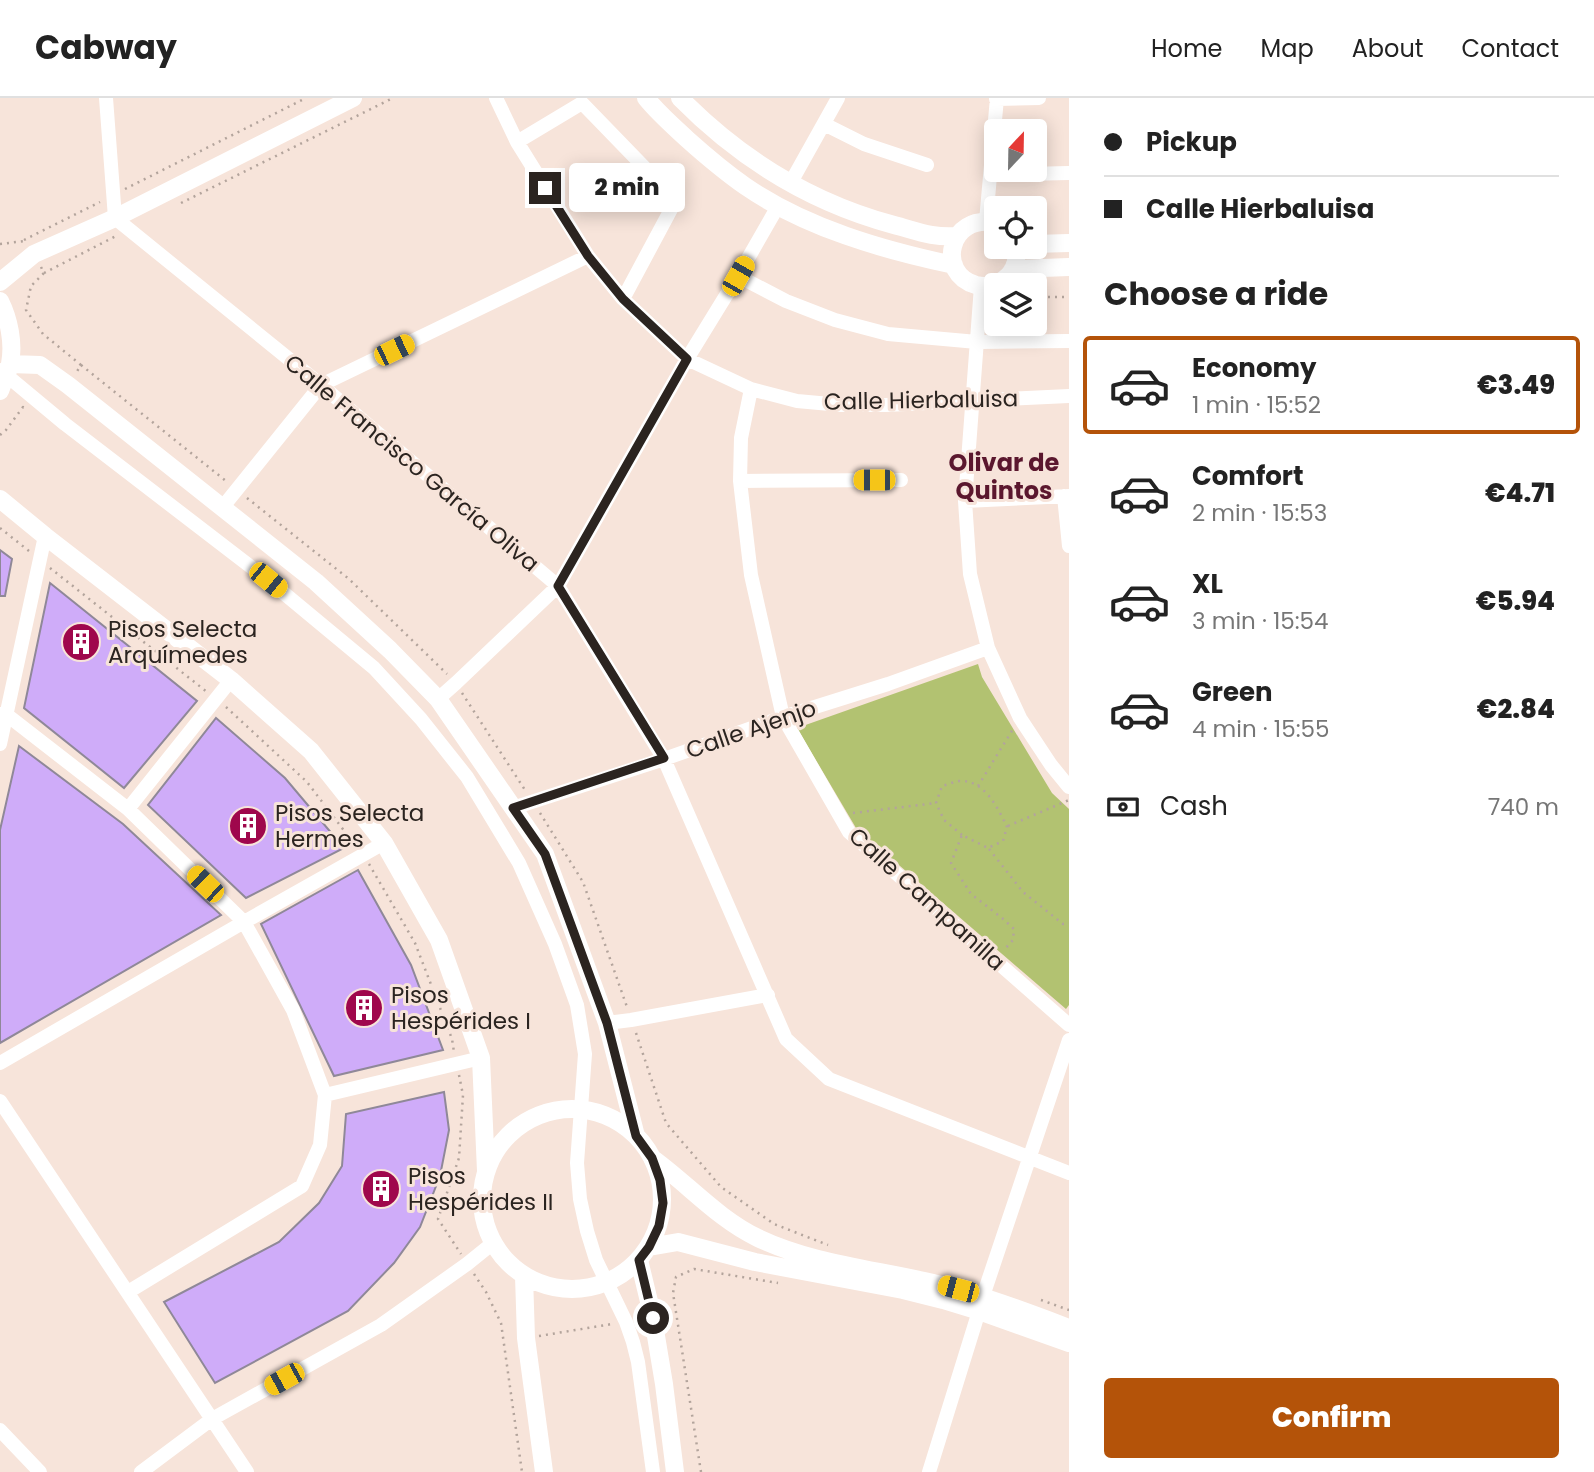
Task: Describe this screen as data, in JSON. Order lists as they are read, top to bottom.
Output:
{
  "streets": {
    "street": [
      "Calle Hierbaluisa",
      "Calle Francisco García Oliva",
      "Calle Ajenjo",
      "Calle Campanilla"
    ]
  },
  "crossings": [
    ["Calle Hierbaluisa", "Calle Campanilla"],
    ["Calle Francisco García Oliva", "Calle Ajenjo"],
    ["Calle Ajenjo", "Calle Campanilla"]
  ],
  "districts": ["Olivar de Quintos"],
  "places": {
    "building": [
      "Pisos Selecta Arquímedes",
      "Pisos Selecta Hermes",
      "Pisos Hespérides I",
      "Pisos Hespérides II"
    ]
  },
  "north": "top",
  "page": {
    "header": "Cabway",
    "nav": [
      "Home",
      "Map",
      "About",
      "Contact"
    ],
    "banner": ["Pickup", "Calle Hierbaluisa"],
    "bubble": "2 min",
    "heading": "Choose a ride",
    "list": [
      {
        "name": "Economy",
        "note": "1 min · 15:52",
        "value": "€3.49"
      },
      {
        "name": "Comfort",
        "note": "2 min · 15:53",
        "value": "€4.71"
      },
      {
        "name": "XL",
        "note": "3 min · 15:54",
        "value": "€5.94"
      },
      {
        "name": "Green",
        "note": "4 min · 15:55",
        "value": "€2.84"
      }
    ],
    "pay": ["Cash", "740 m"],
    "buttons": "Confirm"
  }
}
